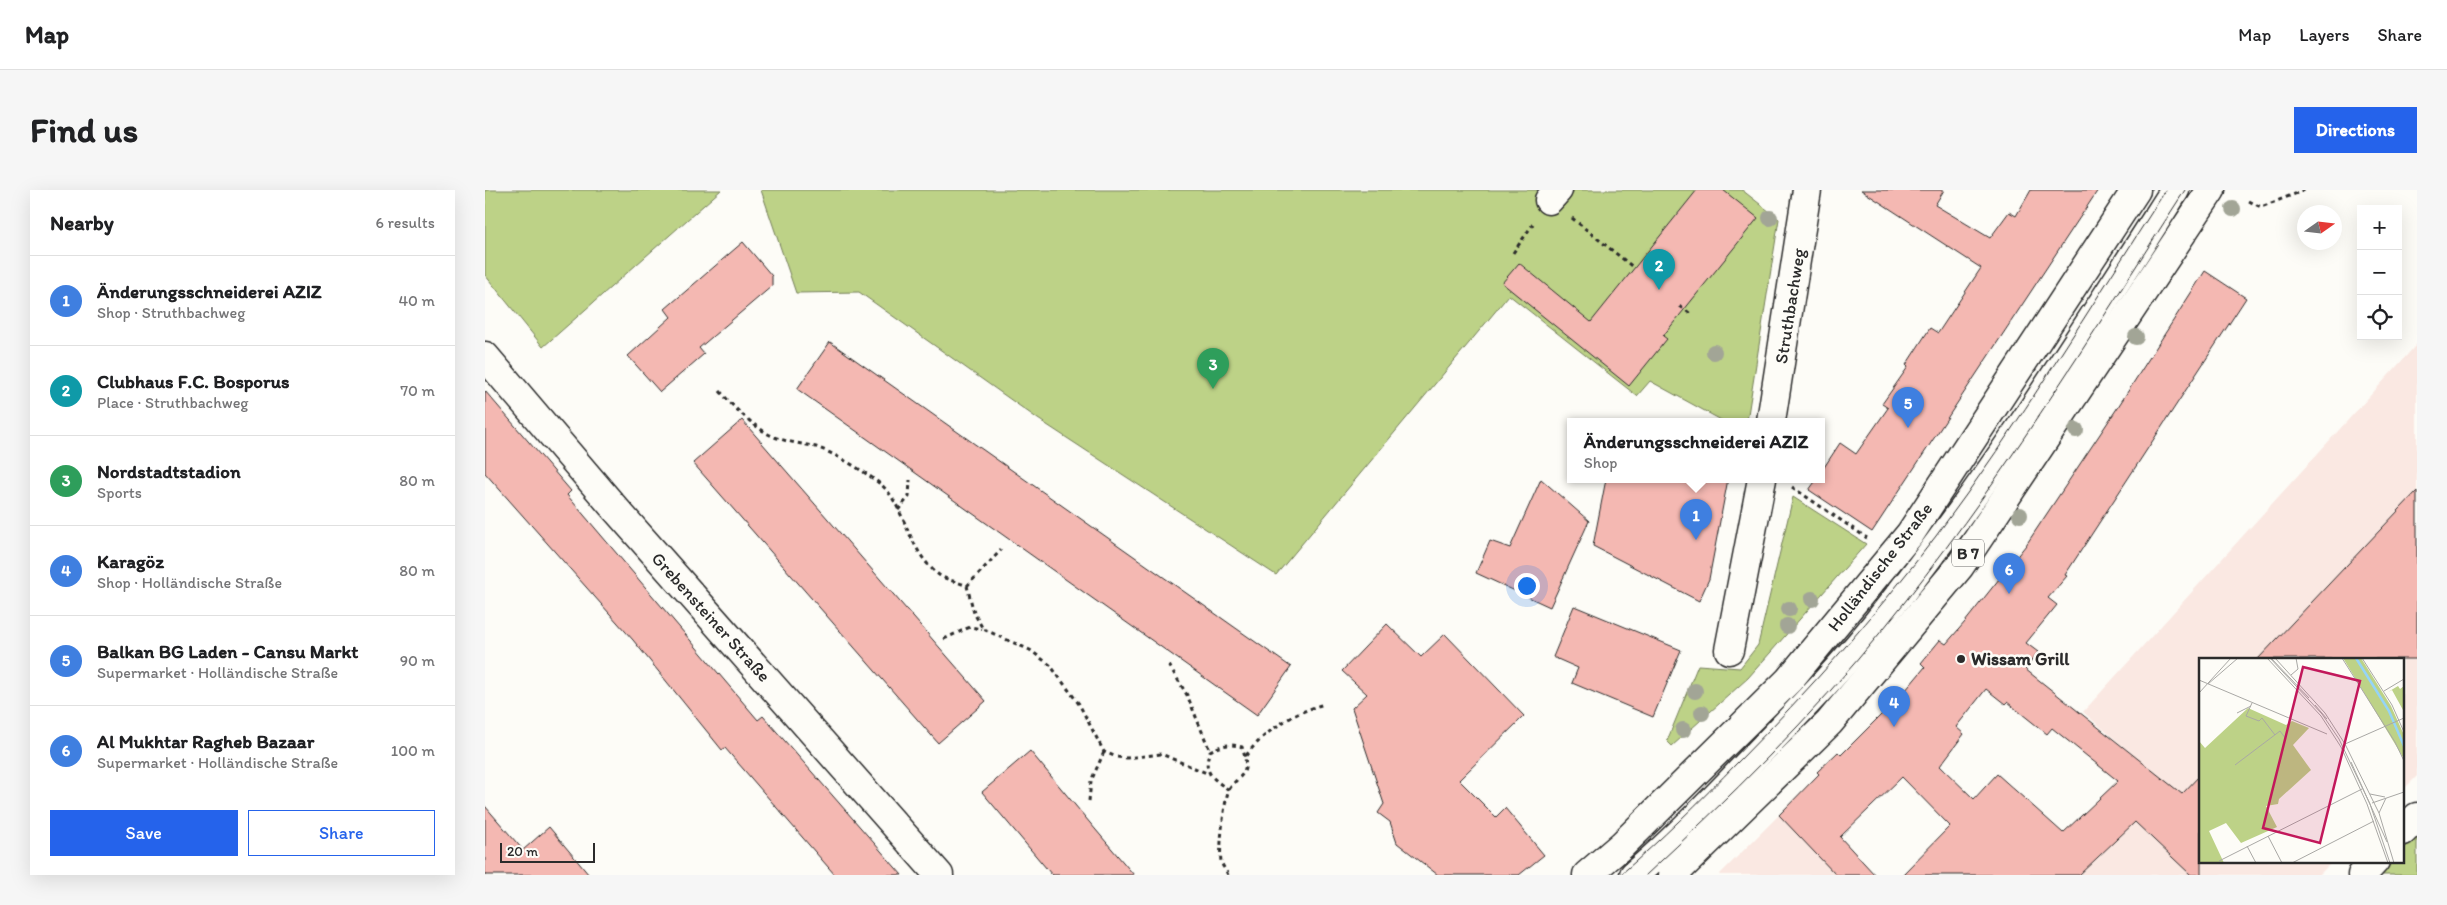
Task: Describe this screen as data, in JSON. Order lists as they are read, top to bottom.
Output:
{
  "streets": {
    "main road": [
      "Struthbachweg",
      "B 7",
      "Holländische Straße",
      "Grebensteiner Straße"
    ]
  },
  "places": ["Wissam Grill"],
  "scale_bar": "20 m",
  "north": "right",
  "page": {
    "header": "Map",
    "nav": ["Map", "Layers", "Share"],
    "buttons": [
      "Directions",
      ["Save", "Share"]
    ],
    "title": "Find us",
    "heading": ["Nearby", "6 results"],
    "map_buttons": ["+", "−"],
    "pins": [
      "2",
      "3",
      "5",
      "1",
      "6",
      "4"
    ],
    "list": [
      {
        "mark": "1",
        "name": "Änderungsschneiderei AZIZ",
        "note": "Shop · Struthbachweg",
        "value": "40 m"
      },
      {
        "mark": "2",
        "name": "Clubhaus F.C. Bosporus",
        "note": "Place · Struthbachweg",
        "value": "70 m"
      },
      {
        "mark": "3",
        "name": "Nordstadtstadion",
        "note": "Sports",
        "value": "80 m"
      },
      {
        "mark": "4",
        "name": "Karagöz",
        "note": "Shop · Holländische Straße",
        "value": "80 m"
      },
      {
        "mark": "5",
        "name": "Balkan BG Laden - Cansu Markt",
        "note": "Supermarket · Holländische Straße",
        "value": "90 m"
      },
      {
        "mark": "6",
        "name": "Al Mukhtar Ragheb Bazaar",
        "note": "Supermarket · Holländische Straße",
        "value": "100 m"
      }
    ],
    "popup": ["Änderungsschneiderei AZIZ", "Shop"],
    "scale": "20 m"
  }
}
